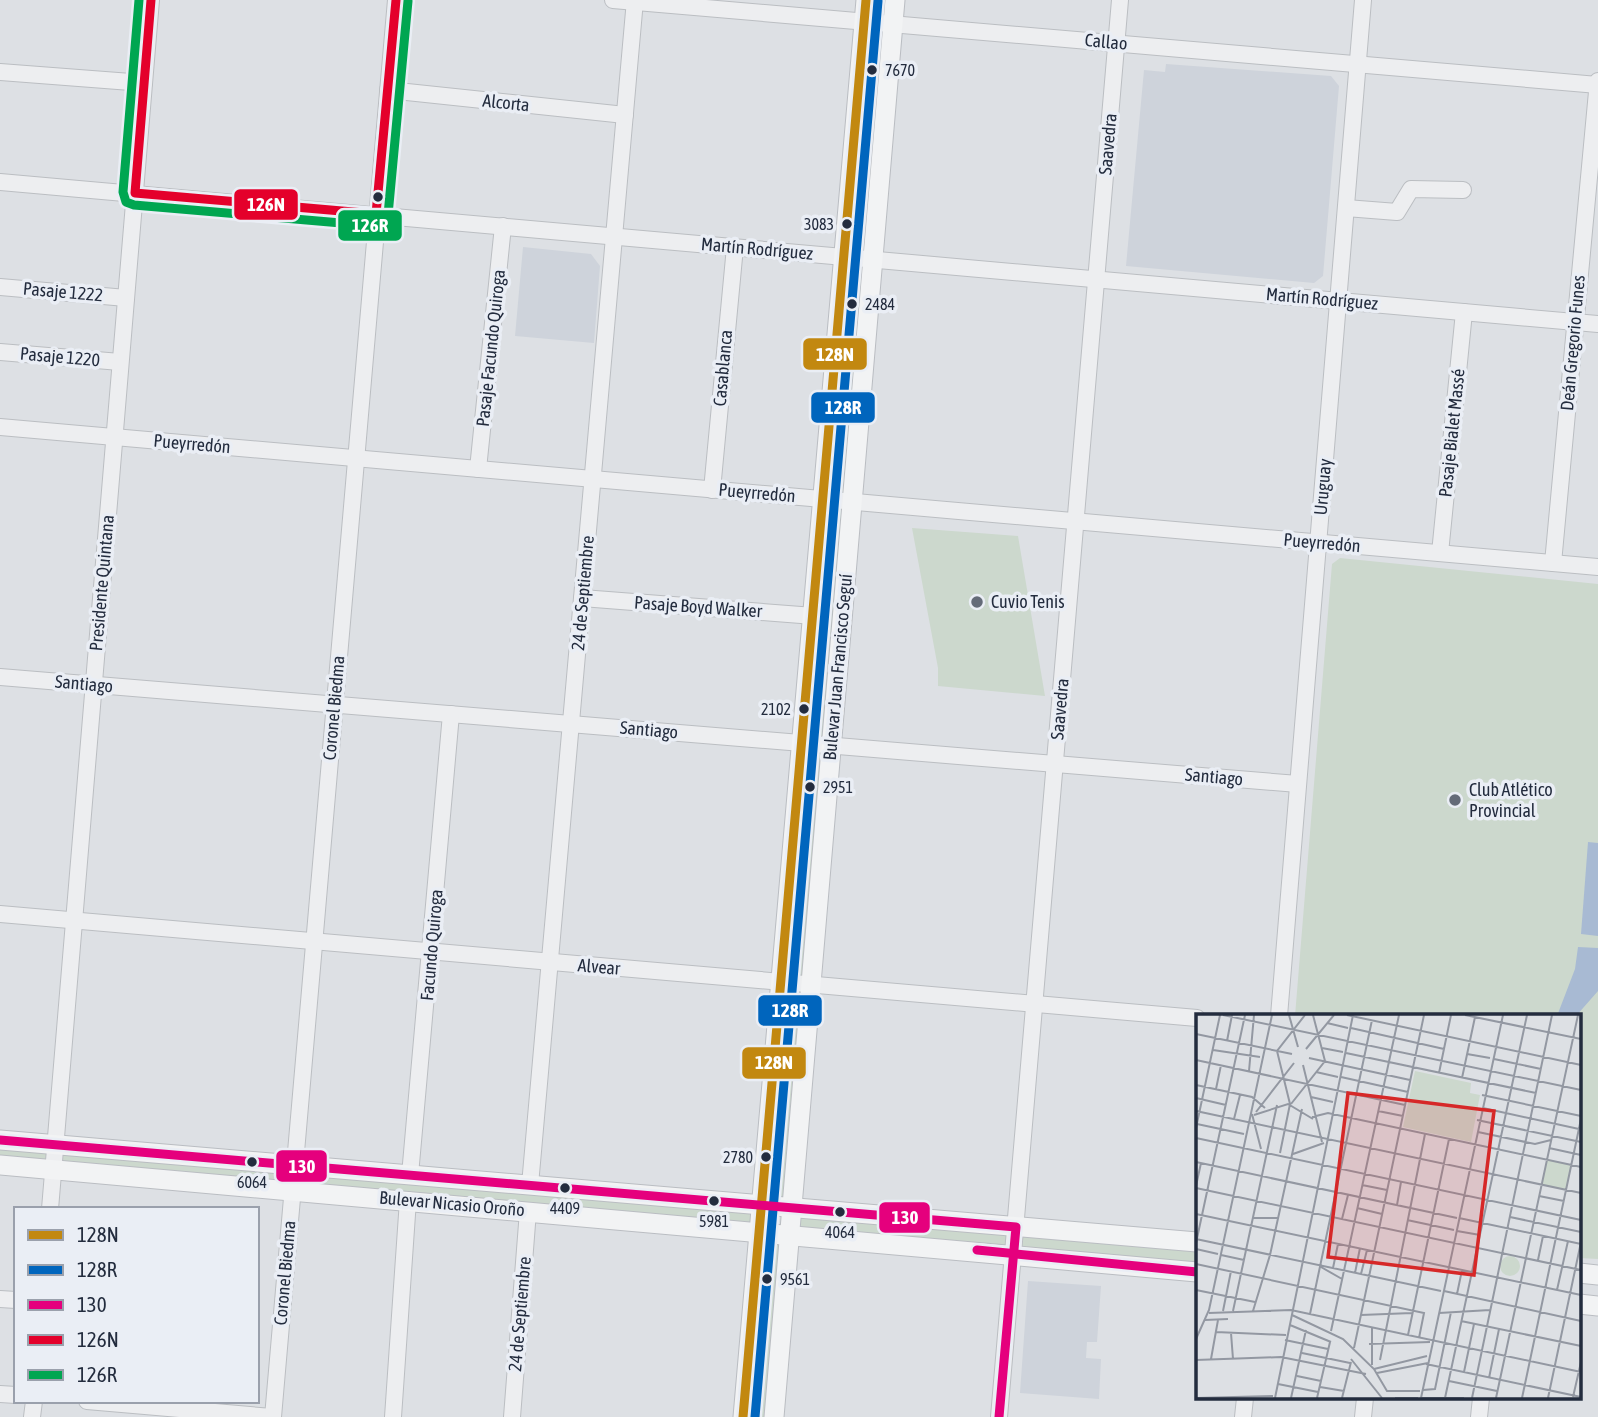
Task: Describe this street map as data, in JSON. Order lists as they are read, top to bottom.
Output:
{
  "streets": {
    "main road": ["Bulevar Juan Francisco Seguí", "Bulevar Nicasio Oroño"],
    "street": [
      "Callao",
      "Alcorta",
      "Saavedra",
      "Martín Rodríguez",
      "Pasaje 1222",
      "Deán Gregorio Funes",
      "Pasaje Facundo Quiroga",
      "Pasaje 1220",
      "Casablanca",
      "Pasaje Bialet Massé",
      "Pueyrredón",
      "Uruguay",
      "Presidente Quintana",
      "24 de Septiembre",
      "Pasaje Boyd Walker",
      "Santiago",
      "Coronel Biedma",
      "Facundo Quiroga",
      "Alvear"
    ]
  },
  "crossings": [
    ["Callao", "Saavedra"],
    ["Callao", "Deán Gregorio Funes"],
    ["Callao", "Uruguay"],
    ["Callao", "24 de Septiembre"],
    ["Callao", "Bulevar Juan Francisco Seguí"],
    ["Alcorta", "24 de Septiembre"],
    ["Alcorta", "Coronel Biedma"],
    ["Saavedra", "Martín Rodríguez"],
    ["Saavedra", "Pueyrredón"],
    ["Saavedra", "Santiago"],
    ["Saavedra", "Alvear"],
    ["Saavedra", "Bulevar Nicasio Oroño"],
    ["Martín Rodríguez", "Deán Gregorio Funes"],
    ["Martín Rodríguez", "Pasaje Facundo Quiroga"],
    ["Martín Rodríguez", "Casablanca"],
    ["Martín Rodríguez", "Pasaje Bialet Massé"],
    ["Martín Rodríguez", "Uruguay"],
    ["Martín Rodríguez", "Presidente Quintana"],
    ["Martín Rodríguez", "24 de Septiembre"],
    ["Martín Rodríguez", "Bulevar Juan Francisco Seguí"],
    ["Martín Rodríguez", "Coronel Biedma"],
    ["Pasaje 1222", "Presidente Quintana"],
    ["Deán Gregorio Funes", "Pueyrredón"],
    ["Pasaje Facundo Quiroga", "Pueyrredón"],
    ["Pasaje 1220", "Presidente Quintana"],
    ["Casablanca", "Pueyrredón"],
    ["Pasaje Bialet Massé", "Pueyrredón"],
    ["Pueyrredón", "Uruguay"],
    ["Pueyrredón", "Presidente Quintana"],
    ["Pueyrredón", "24 de Septiembre"],
    ["Pueyrredón", "Bulevar Juan Francisco Seguí"],
    ["Pueyrredón", "Coronel Biedma"],
    ["Uruguay", "Santiago"],
    ["Presidente Quintana", "Santiago"],
    ["Presidente Quintana", "Alvear"],
    ["Presidente Quintana", "Bulevar Nicasio Oroño"],
    ["24 de Septiembre", "Pasaje Boyd Walker"],
    ["24 de Septiembre", "Santiago"],
    ["24 de Septiembre", "Alvear"],
    ["24 de Septiembre", "Bulevar Nicasio Oroño"],
    ["Pasaje Boyd Walker", "Bulevar Juan Francisco Seguí"],
    ["Bulevar Juan Francisco Seguí", "Santiago"],
    ["Bulevar Juan Francisco Seguí", "Alvear"],
    ["Bulevar Juan Francisco Seguí", "Bulevar Nicasio Oroño"],
    ["Santiago", "Coronel Biedma"],
    ["Santiago", "Facundo Quiroga"],
    ["Coronel Biedma", "Alvear"],
    ["Coronel Biedma", "Bulevar Nicasio Oroño"],
    ["Facundo Quiroga", "Alvear"],
    ["Facundo Quiroga", "Bulevar Nicasio Oroño"]
  ],
  "places": [
    "7670",
    "3083",
    "2484",
    "Cuvio Tenis",
    "2102",
    "2951",
    "Club Atlético Provincial",
    "2780",
    "6064",
    "4409",
    "5981",
    "4064",
    "9561"
  ],
  "lines": [
    "transit line 128N",
    "transit line 126N",
    "transit line 126R",
    "transit line 128R",
    "transit line 130"
  ],
  "legend": [
    "128N",
    "128R",
    "130",
    "126N",
    "126R"
  ]
}
